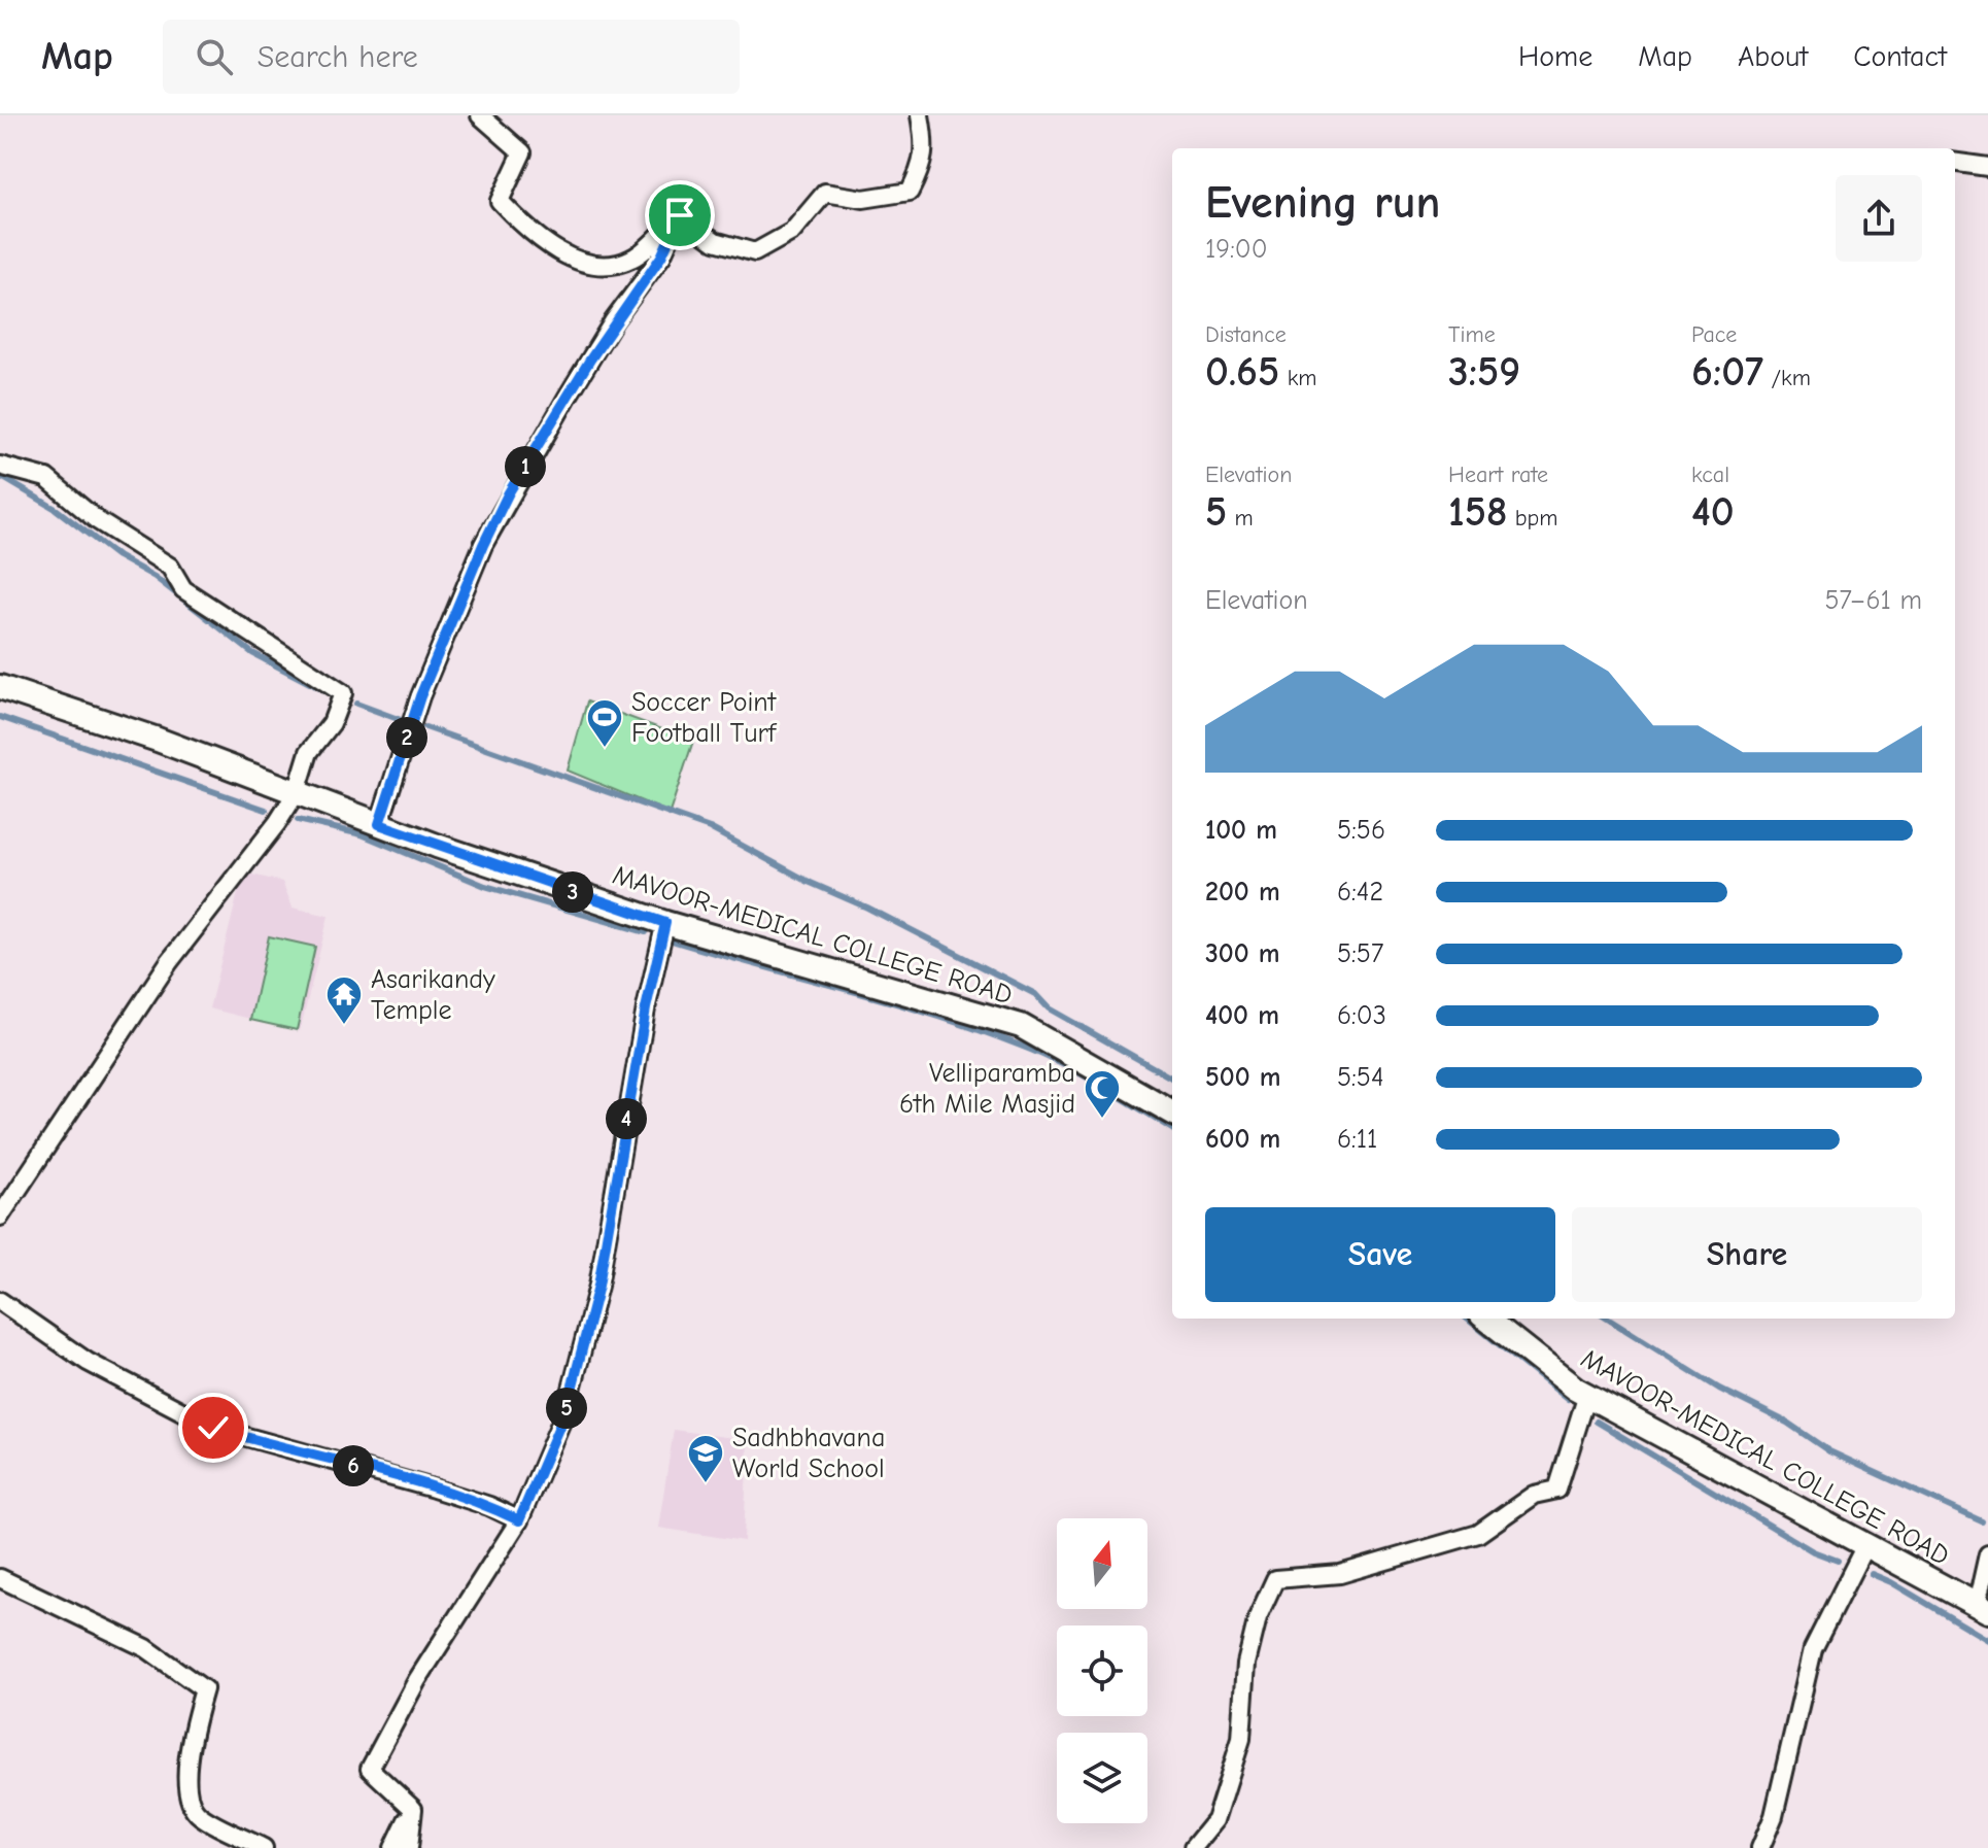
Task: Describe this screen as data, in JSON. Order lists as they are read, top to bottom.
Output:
{
  "streets": {
    "main road": ["MAVOOR-MEDICAL COLLEGE ROAD"]
  },
  "places": {
    "sports": ["Soccer Point Football Turf"],
    "temple": ["Asarikandy Temple"],
    "mosque": ["Velliparamba 6th Mile Masjid"],
    "school or university": ["Sadhbhavana World School"]
  },
  "north": "top",
  "page": {
    "header": "Map",
    "search": "Search here",
    "nav": [
      "Home",
      "Map",
      "About",
      "Contact"
    ],
    "heading": ["Evening run", "19:00"],
    "stats": [
      ["Distance", "0.65 km"],
      ["Time", "3:59"],
      ["Pace", "6:07 /km"],
      ["Elevation", "5 m"],
      ["Heart rate", "158 bpm"],
      ["kcal", "40"]
    ],
    "pins": [
      "1",
      "2",
      "3",
      "4",
      "5",
      "6"
    ],
    "chart": ["Elevation", "57–61 m"],
    "list": [
      {
        "name": "100 m",
        "note": "5:56"
      },
      {
        "name": "200 m",
        "note": "6:42"
      },
      {
        "name": "300 m",
        "note": "5:57"
      },
      {
        "name": "400 m",
        "note": "6:03"
      },
      {
        "name": "500 m",
        "note": "5:54"
      },
      {
        "name": "600 m",
        "note": "6:11"
      }
    ],
    "buttons": ["Save", "Share"]
  }
}
